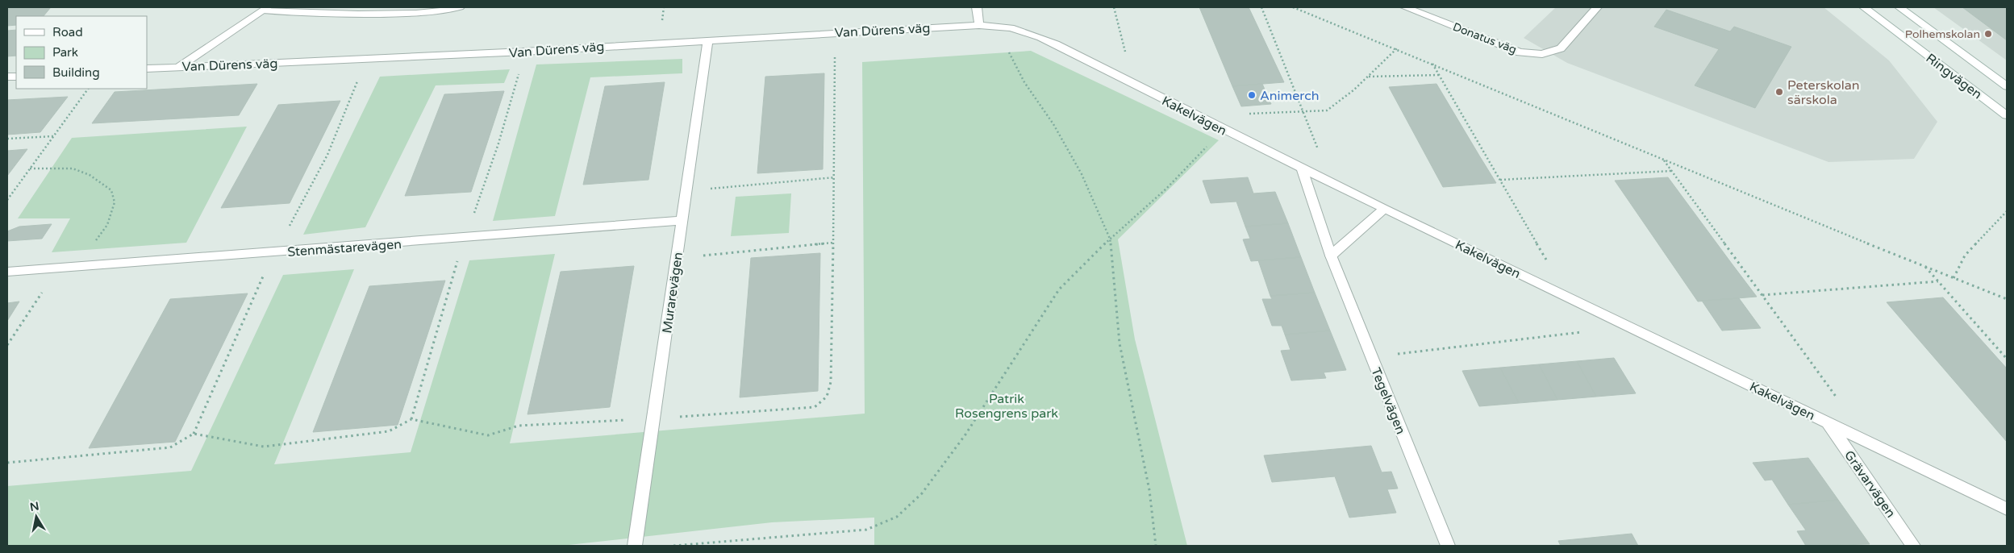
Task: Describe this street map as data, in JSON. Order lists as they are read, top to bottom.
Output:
{
  "streets": {
    "street": [
      "Van Dürens väg",
      "Donatus väg",
      "Ringvägen",
      "Kakelvägen",
      "Stenmästarevägen",
      "Murarevägen",
      "Tegelvägen",
      "Grävarvägen"
    ]
  },
  "crossings": [
    ["Van Dürens väg", "Kakelvägen"],
    ["Van Dürens väg", "Murarevägen"],
    ["Kakelvägen", "Tegelvägen"],
    ["Kakelvägen", "Grävarvägen"],
    ["Stenmästarevägen", "Murarevägen"]
  ],
  "parks": ["Patrik Rosengrens park"],
  "places": ["Polhemskolan", "Peterskolan särskola", "Animerch"],
  "legend": ["Road", "Park", "Building"],
  "north": "top"
}
